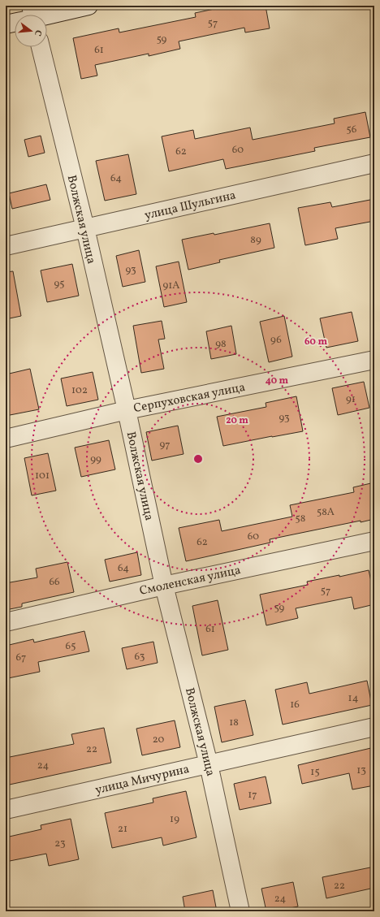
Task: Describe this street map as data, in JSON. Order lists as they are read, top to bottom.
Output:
{
  "streets": {
    "street": [
      "улица Шульгина",
      "Волжская улица",
      "Серпуховская улица",
      "Смоленская улица",
      "улица Мичурина"
    ]
  },
  "crossings": [
    ["улица Шульгина", "Волжская улица"],
    ["Волжская улица", "Серпуховская улица"],
    ["Волжская улица", "Смоленская улица"],
    ["Волжская улица", "улица Мичурина"]
  ],
  "house_numbers": [
    "57",
    "59",
    "61",
    "56",
    "60",
    "62",
    "64",
    "89",
    "93",
    "95",
    "91А",
    "96",
    "98",
    "102",
    "91",
    "93",
    "97",
    "99",
    "101",
    "58А",
    "58",
    "60",
    "62",
    "64",
    "66",
    "57",
    "59",
    "61",
    "65",
    "63",
    "67",
    "14",
    "16",
    "18",
    "20",
    "22",
    "24",
    "13",
    "15",
    "17",
    "19",
    "21",
    "23",
    "22",
    "24"
  ],
  "north": "right",
  "rings": ["60 m", "40 m", "20 m"]
}
